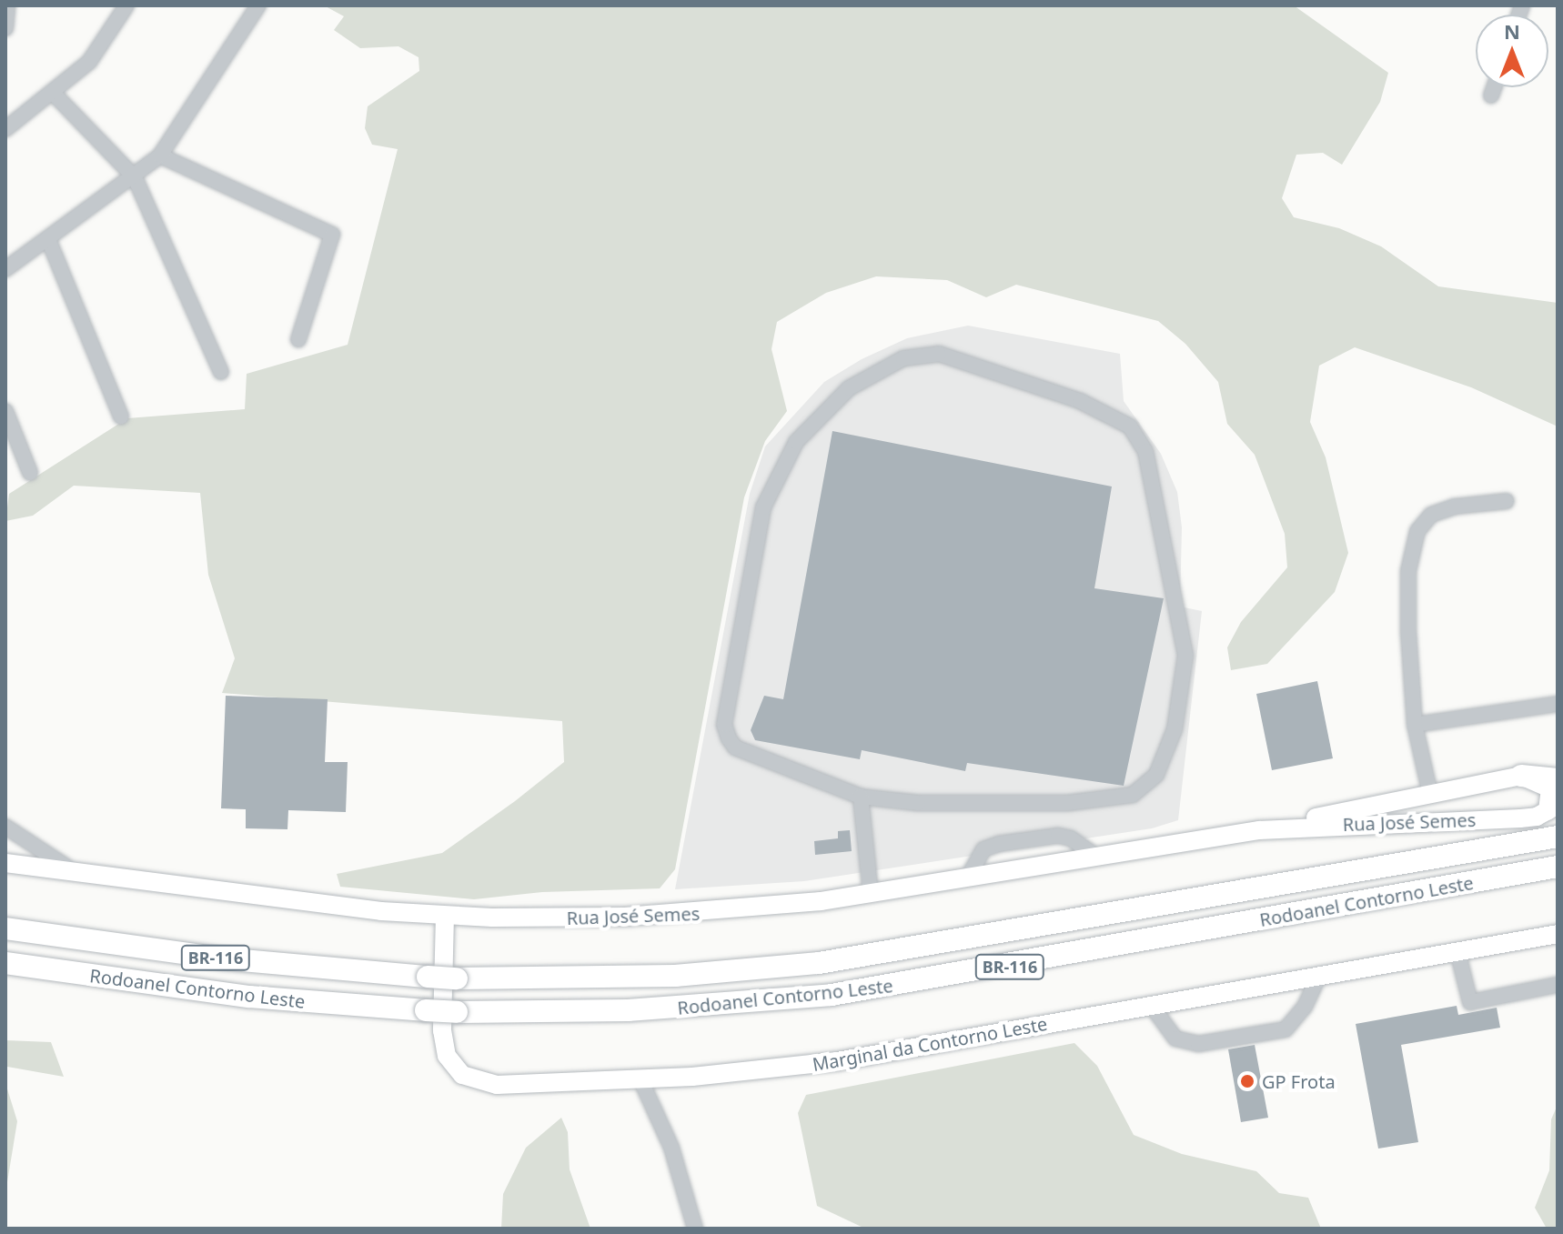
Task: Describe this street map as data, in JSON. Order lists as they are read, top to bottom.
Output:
{
  "streets": {
    "highway": ["Rodoanel Contorno Leste", "BR-116"],
    "main road": ["Rua José Semes", "Marginal da Contorno Leste"]
  },
  "crossings": [
    ["Rua José Semes", "Marginal da Contorno Leste"]
  ],
  "places": ["GP Frota"],
  "north": "top"
}
